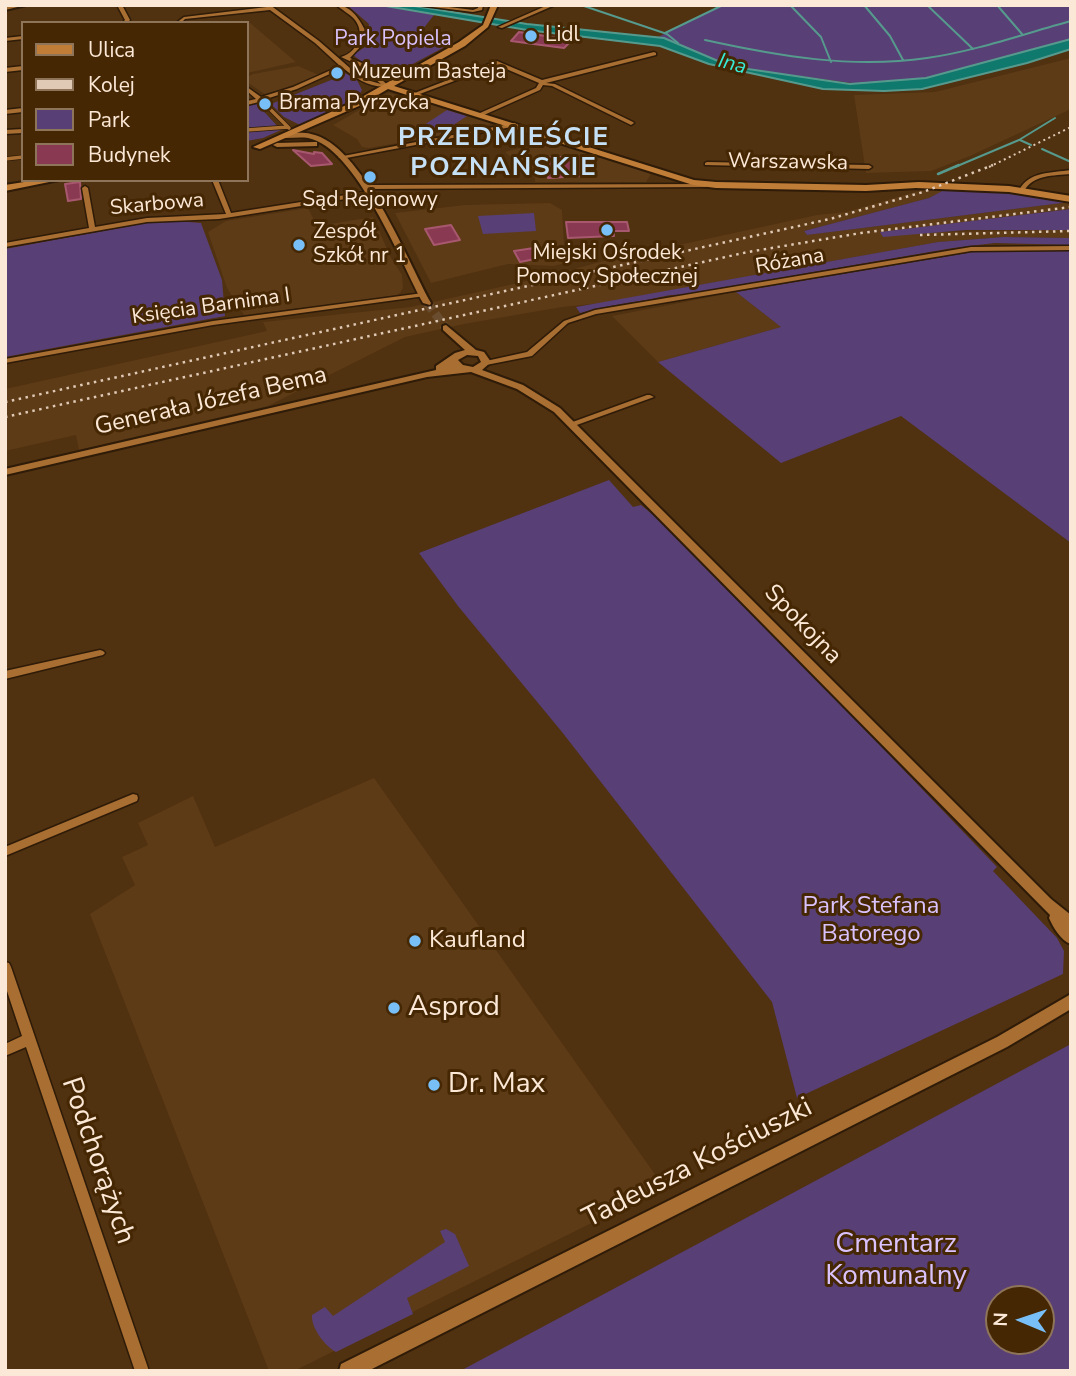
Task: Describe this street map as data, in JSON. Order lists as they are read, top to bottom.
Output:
{
  "streets": {
    "main road": ["Warszawska"],
    "street": [
      "Skarbowa",
      "Różana",
      "Księcia Barnima I",
      "Generała Józefa Bema",
      "Spokojna",
      "Podchorążych",
      "Tadeusza Kościuszki"
    ]
  },
  "crossings": [
    ["Różana", "Generała Józefa Bema"],
    ["Różana", "Spokojna"],
    ["Generała Józefa Bema", "Spokojna"]
  ],
  "districts": ["PRZEDMIEŚCIE POZNAŃSKIE"],
  "water": ["Ina"],
  "parks": ["Park Popiela", "Park Stefana Batorego", "Cmentarz Komunalny"],
  "places": [
    "Lidl",
    "Muzeum Basteja",
    "Brama Pyrzycka",
    "Sąd Rejonowy",
    "Miejski Ośrodek Pomocy Społecznej",
    "Zespół Szkół nr 1",
    "Kaufland",
    "Asprod",
    "Dr. Max"
  ],
  "legend": [
    "Ulica",
    "Kolej",
    "Park",
    "Budynek"
  ],
  "north": "left"
}
